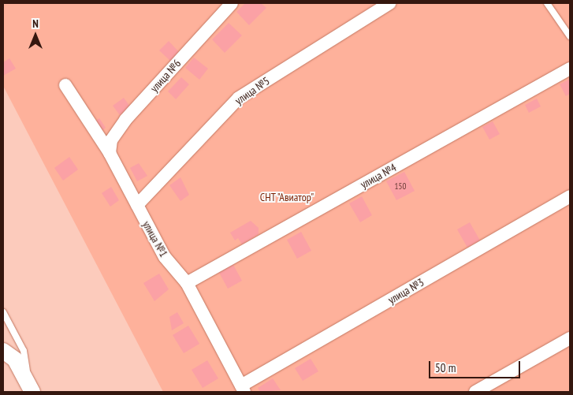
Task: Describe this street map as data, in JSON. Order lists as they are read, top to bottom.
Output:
{
  "streets": {
    "street": [
      "улица №6",
      "улица №5",
      "улица №4",
      "улица №1",
      "улица №3"
    ]
  },
  "crossings": [
    ["улица №6", "улица №1"],
    ["улица №5", "улица №1"],
    ["улица №4", "улица №1"],
    ["улица №1", "улица №3"]
  ],
  "parks": ["СНТ \"Авиатор\""],
  "house_numbers": ["150"],
  "scale_bar": "50 m",
  "north": "top"
}
